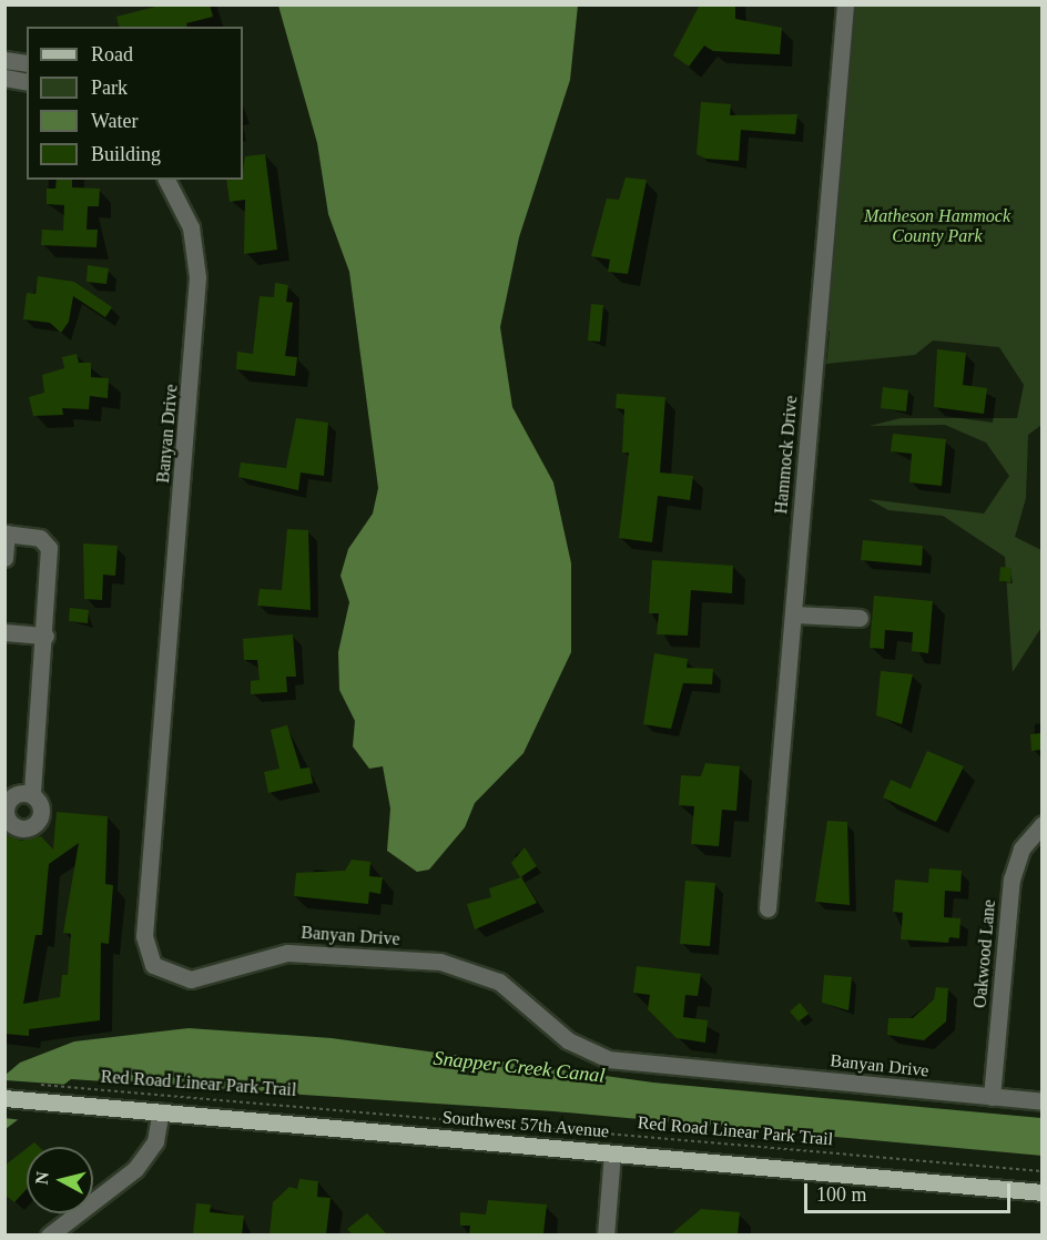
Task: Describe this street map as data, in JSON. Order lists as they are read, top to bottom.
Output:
{
  "streets": {
    "main road": ["Southwest 57th Avenue"],
    "street": ["Banyan Drive", "Hammock Drive", "Oakwood Lane"],
    "path": ["Red Road Linear Park Trail"]
  },
  "crossings": [
    ["Banyan Drive", "Oakwood Lane"]
  ],
  "water": ["Snapper Creek Canal"],
  "parks": ["Matheson Hammock County Park"],
  "legend": [
    "Road",
    "Park",
    "Water",
    "Building"
  ],
  "scale_bar": "100 m",
  "north": "left"
}
